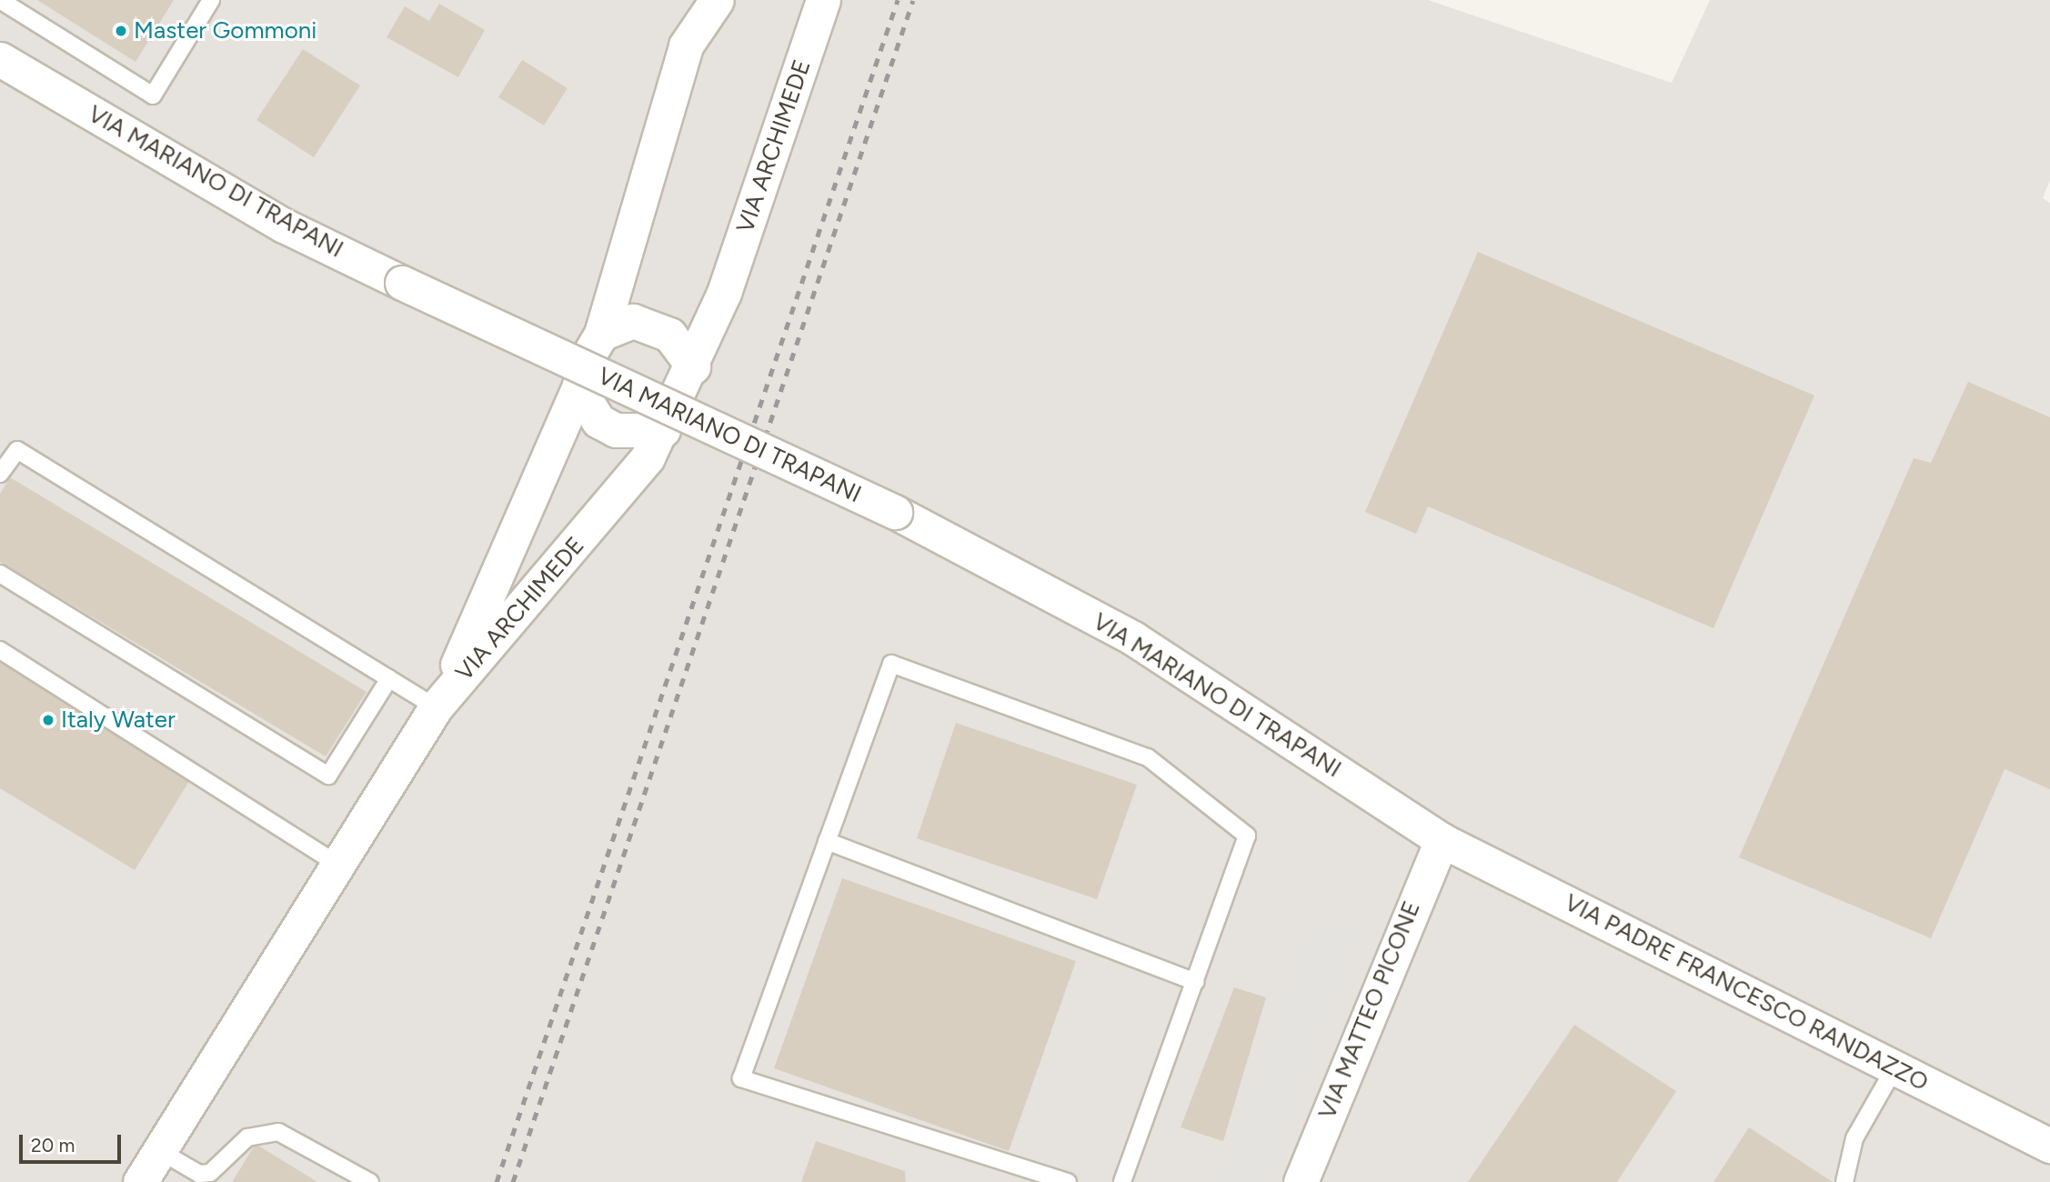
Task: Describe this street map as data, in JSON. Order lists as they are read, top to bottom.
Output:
{
  "streets": {
    "street": [
      "VIA ARCHIMEDE",
      "VIA MARIANO DI TRAPANI",
      "VIA PADRE FRANCESCO RANDAZZO",
      "VIA MATTEO PICONE"
    ]
  },
  "crossings": [
    ["VIA MARIANO DI TRAPANI", "VIA PADRE FRANCESCO RANDAZZO"],
    ["VIA MARIANO DI TRAPANI", "VIA MATTEO PICONE"],
    ["VIA PADRE FRANCESCO RANDAZZO", "VIA MATTEO PICONE"]
  ],
  "places": ["Master Gommoni", "Italy Water"],
  "scale_bar": "20 m"
}
